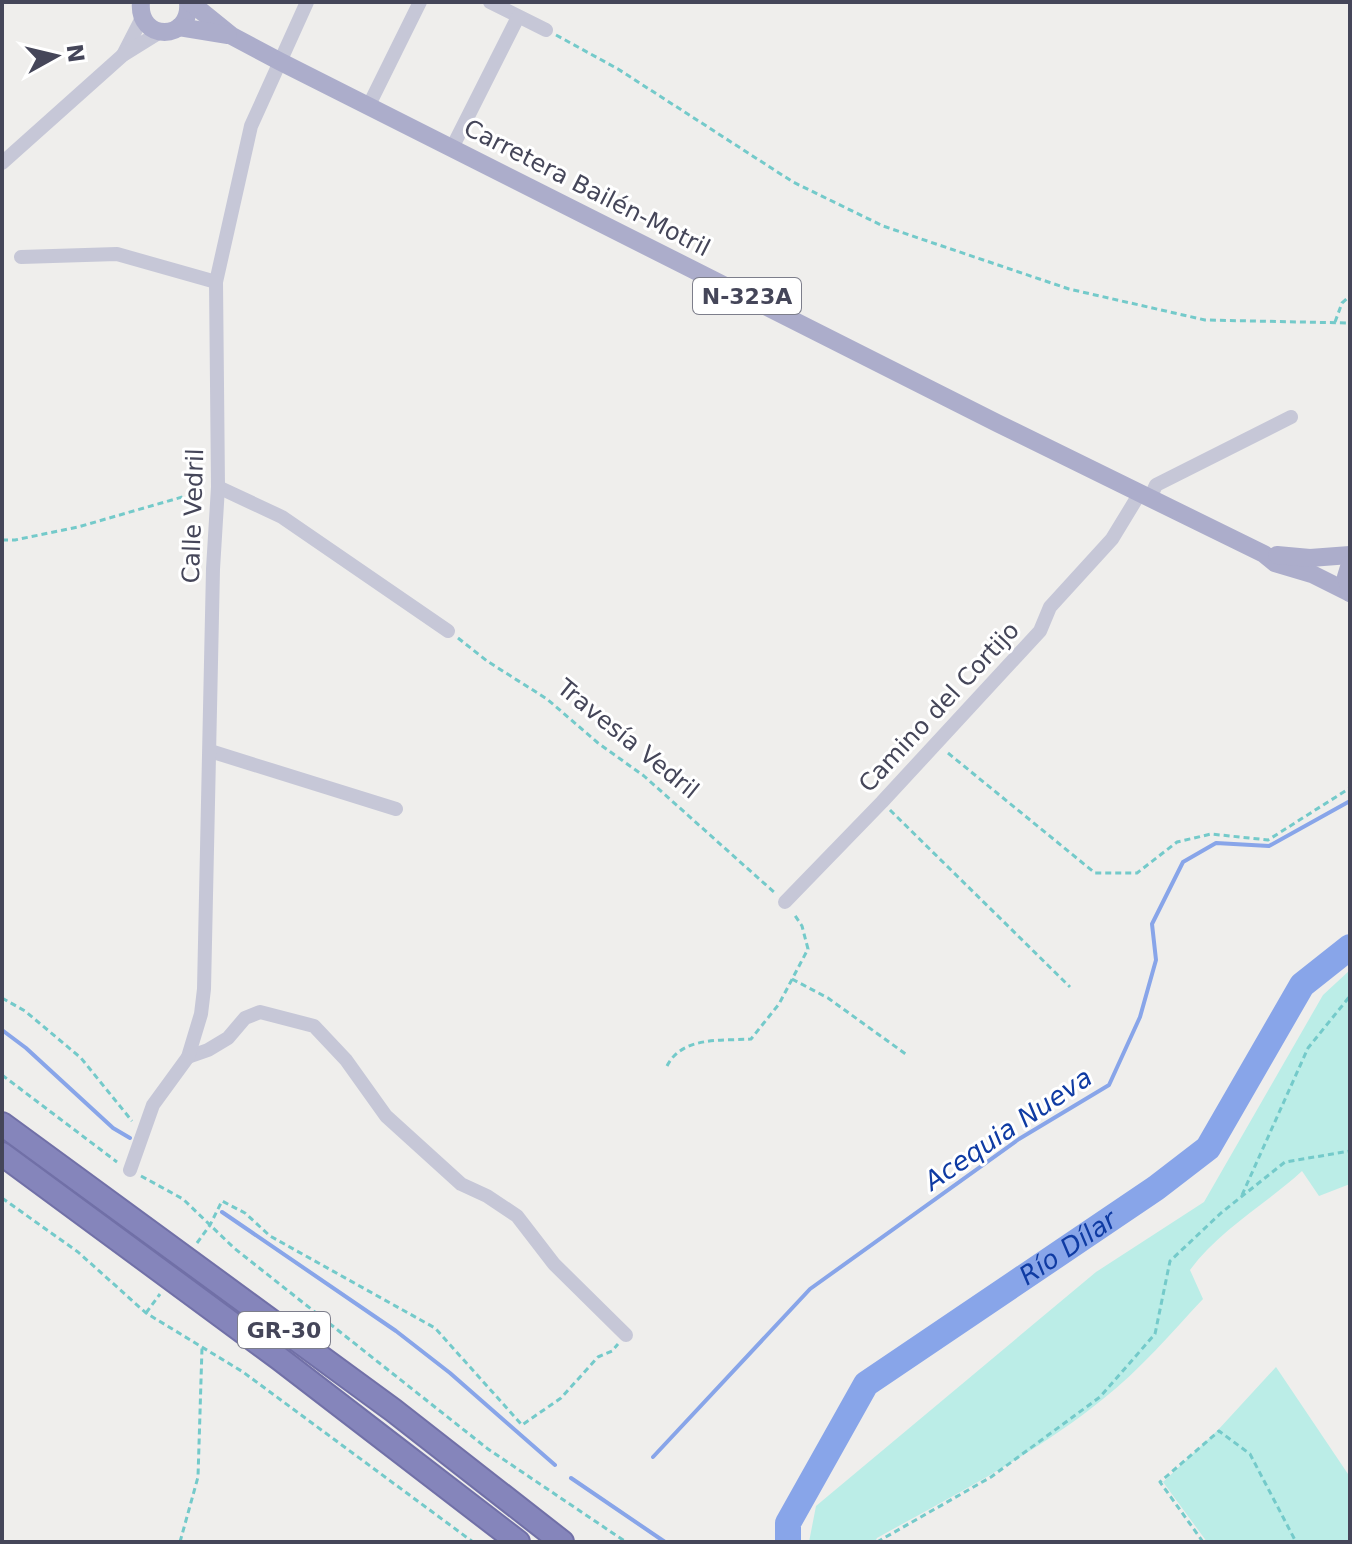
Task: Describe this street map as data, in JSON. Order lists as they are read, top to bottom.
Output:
{
  "streets": {
    "highway": ["GR-30"],
    "main road": ["Carretera Bailén-Motril", "N-323A"],
    "street": ["Calle Vedril", "Camino del Cortijo"],
    "path": ["Travesía Vedril"]
  },
  "crossings": [
    ["Carretera Bailén-Motril", "N-323A"],
    ["Carretera Bailén-Motril", "Calle Vedril"],
    ["Carretera Bailén-Motril", "Camino del Cortijo"],
    ["Camino del Cortijo", "Travesía Vedril"]
  ],
  "water": ["Acequia Nueva", "Río Dílar"],
  "north": "right"
}
